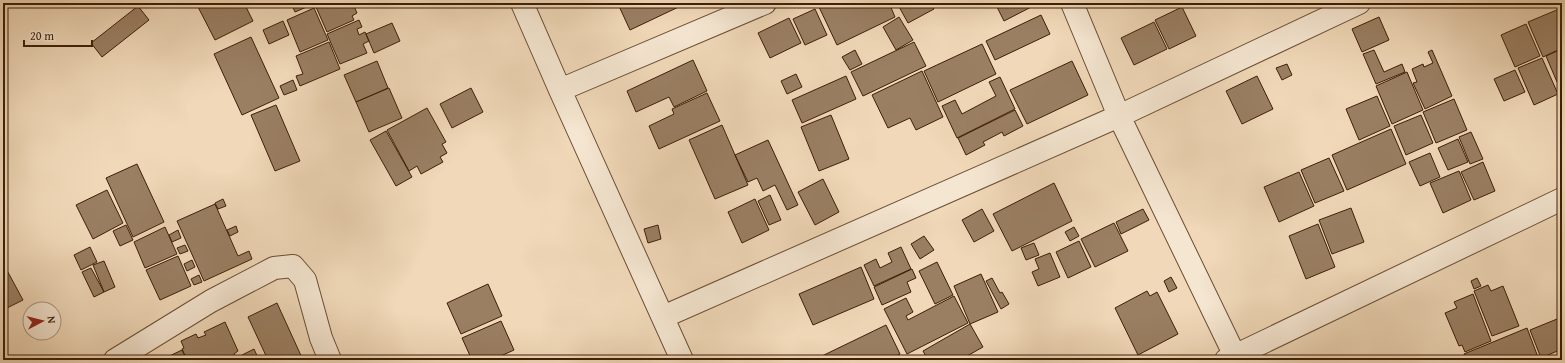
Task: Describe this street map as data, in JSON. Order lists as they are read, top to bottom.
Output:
{
  "scale_bar": "20 m",
  "north": "right"
}
